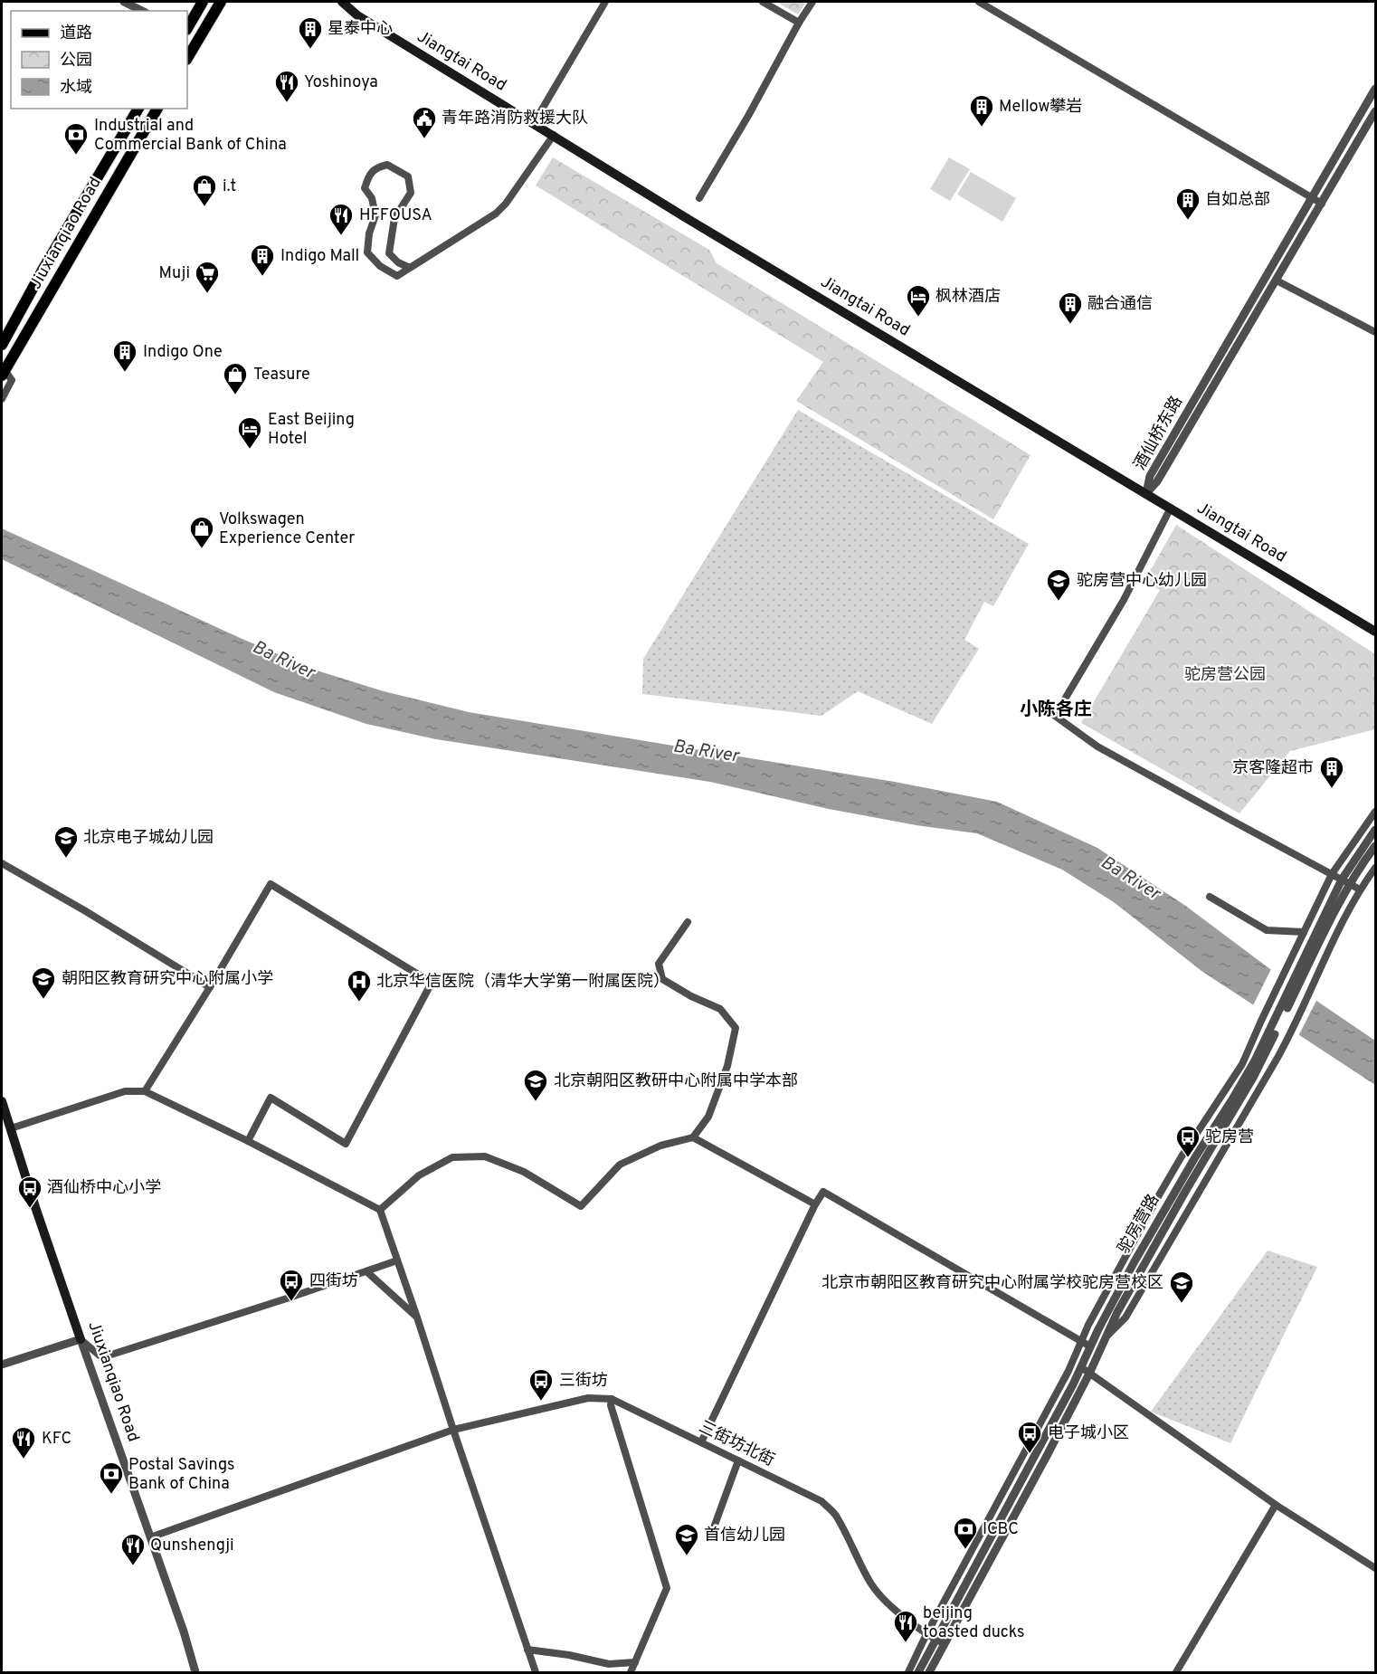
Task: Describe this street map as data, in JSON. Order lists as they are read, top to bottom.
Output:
{
  "streets": {
    "main road": ["Jiangtai Road", "Jiuxianqiao Road"],
    "street": ["酒仙桥东路", "驼房营路", "三街坊北街"]
  },
  "crossings": [
    ["Jiangtai Road", "酒仙桥东路"],
    ["Jiuxianqiao Road", "三街坊北街"],
    ["驼房营路", "三街坊北街"]
  ],
  "districts": ["小陈各庄"],
  "water": ["Ba River"],
  "parks": ["驼房营公园"],
  "places": {
    "building": [
      "星泰中心",
      "Mellow攀岩",
      "自如总部",
      "Indigo Mall",
      "融合通信",
      "Indigo One",
      "京客隆超市"
    ],
    "restaurant": [
      "Yoshinoya",
      "HFFOUSA",
      "KFC",
      "Qunshengji",
      "beijing toasted ducks"
    ],
    "public building": ["青年路消防救援大队"],
    "bank": ["Industrial and Commercial Bank of China", "Postal Savings Bank of China", "ICBC"],
    "shop": ["i.t", "Teasure", "Volkswagen Experience Center"],
    "supermarket": ["Muji"],
    "hotel": ["枫林酒店", "East Beijing Hotel"],
    "school or university": [
      "驼房营中心幼儿园",
      "北京电子城幼儿园",
      "朝阳区教育研究中心附属小学",
      "北京朝阳区教研中心附属中学本部",
      "北京市朝阳区教育研究中心附属学校驼房营校区",
      "首信幼儿园"
    ],
    "hospital": ["北京华信医院（清华大学第一附属医院）"],
    "bus stop": [
      "驼房营",
      "酒仙桥中心小学",
      "四街坊",
      "三街坊",
      "电子城小区"
    ]
  },
  "legend": ["道路", "公园", "水域"]
}
